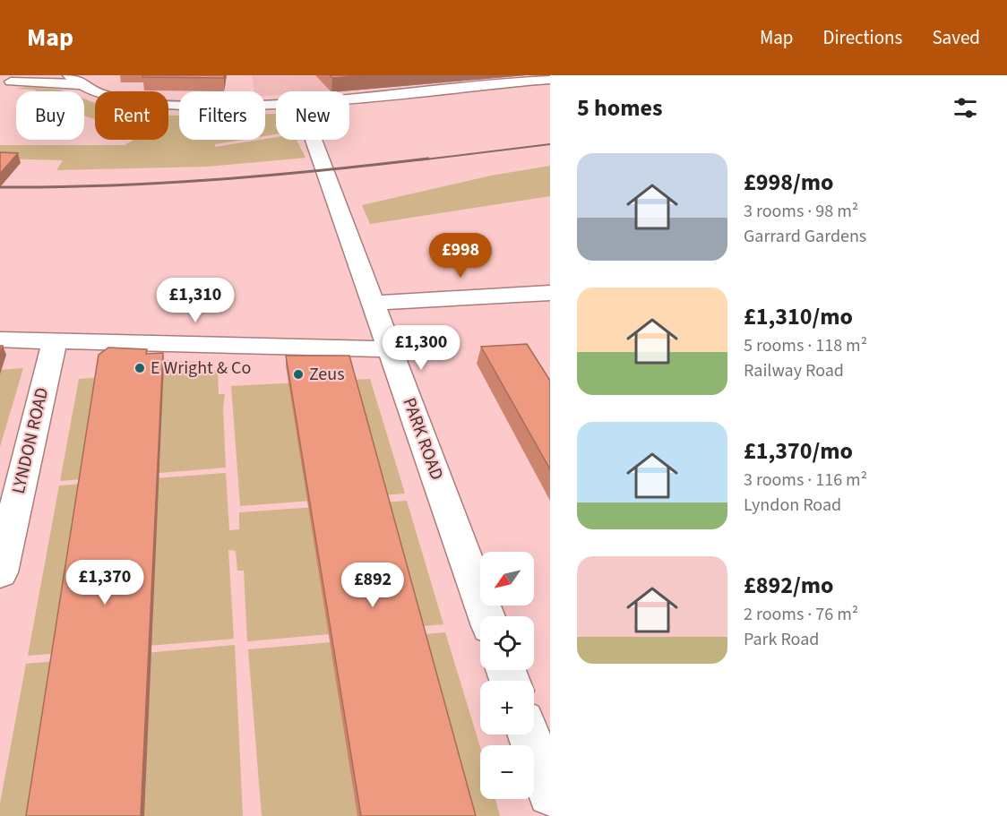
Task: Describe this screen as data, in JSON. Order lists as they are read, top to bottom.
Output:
{
  "streets": {
    "street": ["PARK ROAD", "LYNDON ROAD"]
  },
  "places": ["E Wright & Co", "Zeus"],
  "north": "bottom left",
  "page": {
    "header": "Map",
    "nav": ["Map", "Directions", "Saved"],
    "heading": "5 homes",
    "chip": [
      "Buy",
      "Rent",
      "Filters",
      "New"
    ],
    "list": [
      {
        "name": "£998/mo",
        "note": "3 rooms · 98 m² · Garrard Gardens"
      },
      {
        "name": "£1,310/mo",
        "note": "5 rooms · 118 m² · Railway Road"
      },
      {
        "name": "£1,370/mo",
        "note": "3 rooms · 116 m² · Lyndon Road"
      },
      {
        "name": "£892/mo",
        "note": "2 rooms · 76 m² · Park Road"
      }
    ],
    "price": [
      "£998",
      "£1,310",
      "£1,300",
      "£1,370",
      "£892"
    ],
    "map_buttons": ["+", "−"]
  }
}
